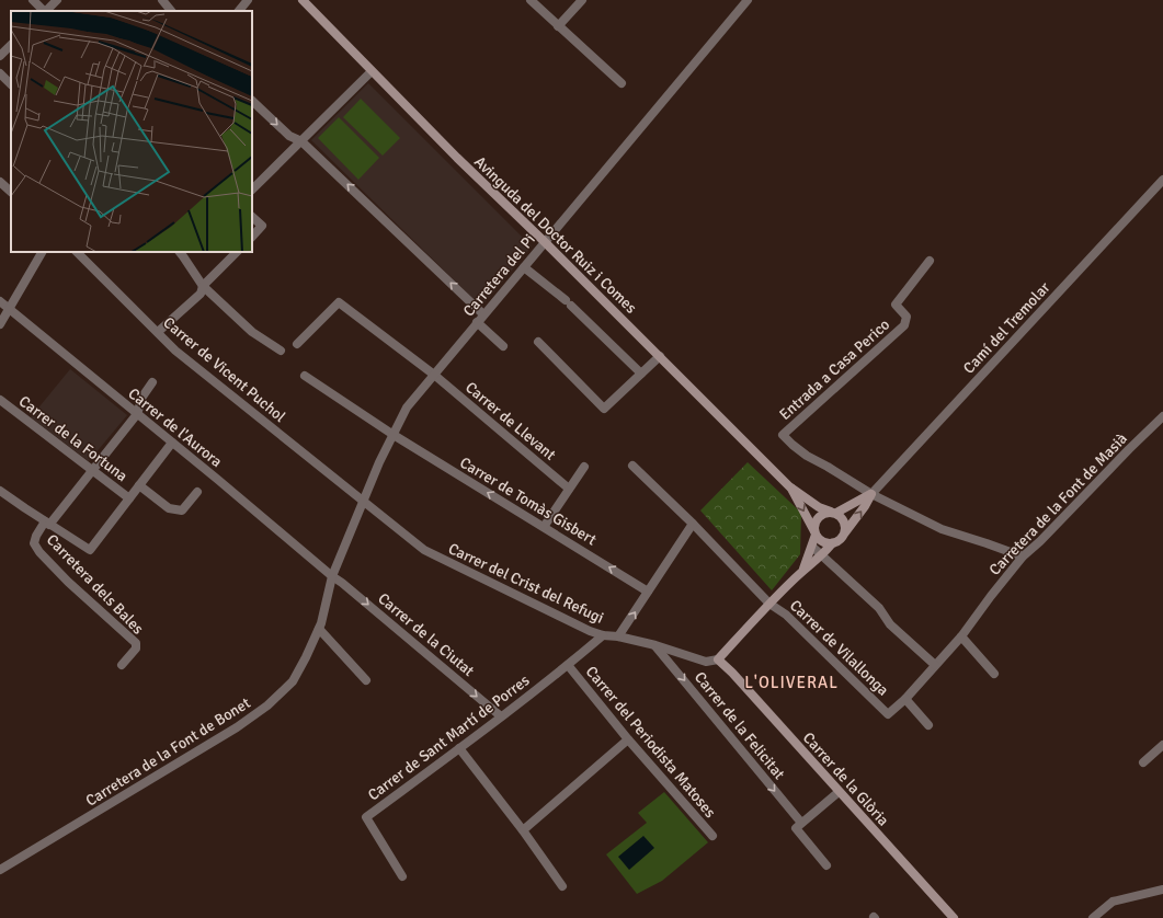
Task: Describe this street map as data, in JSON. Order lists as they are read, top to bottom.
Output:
{
  "streets": {
    "street": [
      "Avinguda del Doctor Ruiz i Comes",
      "Carretera del Pi",
      "Camí del Tremolar",
      "Carrer de Vicent Puchol",
      "Entrada a Casa Perico",
      "Carrer de Llevant",
      "Carrer de l'Aurora",
      "Carrer de la Fortuna",
      "Carrer de Tomàs Gisbert",
      "Carretera de la Font de Masià",
      "Carrer del Crist del Refugi",
      "Carretera dels Bales",
      "Carrer de la Ciutat",
      "Carrer de Vilallonga",
      "Carrer de la Felicitat",
      "Carrer de Sant Martí de Porres",
      "Carrer del Periodista Matoses",
      "Carretera de la Font de Bonet",
      "Carrer de la Glòria"
    ]
  },
  "crossings": [
    ["Avinguda del Doctor Ruiz i Comes", "Carretera del Pi"],
    ["Avinguda del Doctor Ruiz i Comes", "Camí del Tremolar"],
    ["Carretera del Pi", "Carrer de Vicent Puchol"],
    ["Carretera del Pi", "Carrer de Llevant"],
    ["Carretera del Pi", "Carrer de l'Aurora"],
    ["Carretera del Pi", "Carrer de Tomàs Gisbert"],
    ["Carretera del Pi", "Carrer del Crist del Refugi"],
    ["Carretera del Pi", "Carrer de la Ciutat"],
    ["Carretera del Pi", "Carretera de la Font de Bonet"],
    ["Camí del Tremolar", "Entrada a Casa Perico"],
    ["Carrer de Vicent Puchol", "Carrer del Crist del Refugi"],
    ["Carrer de l'Aurora", "Carretera dels Bales"],
    ["Carrer de l'Aurora", "Carrer de la Ciutat"],
    ["Carrer de l'Aurora", "Carretera de la Font de Bonet"],
    ["Carrer de la Fortuna", "Carretera dels Bales"],
    ["Carretera de la Font de Masià", "Carrer de Vilallonga"],
    ["Carrer del Crist del Refugi", "Carrer de la Felicitat"],
    ["Carrer del Crist del Refugi", "Carrer de Sant Martí de Porres"],
    ["Carrer del Crist del Refugi", "Carrer de la Glòria"],
    ["Carrer de la Ciutat", "Carrer de Sant Martí de Porres"],
    ["Carrer de la Ciutat", "Carretera de la Font de Bonet"],
    ["Carrer de Sant Martí de Porres", "Carrer del Periodista Matoses"]
  ],
  "one_way": ["Carrer de Tomàs Gisbert", "Carrer de la Felicitat"],
  "districts": ["L'OLIVERAL"]
}
